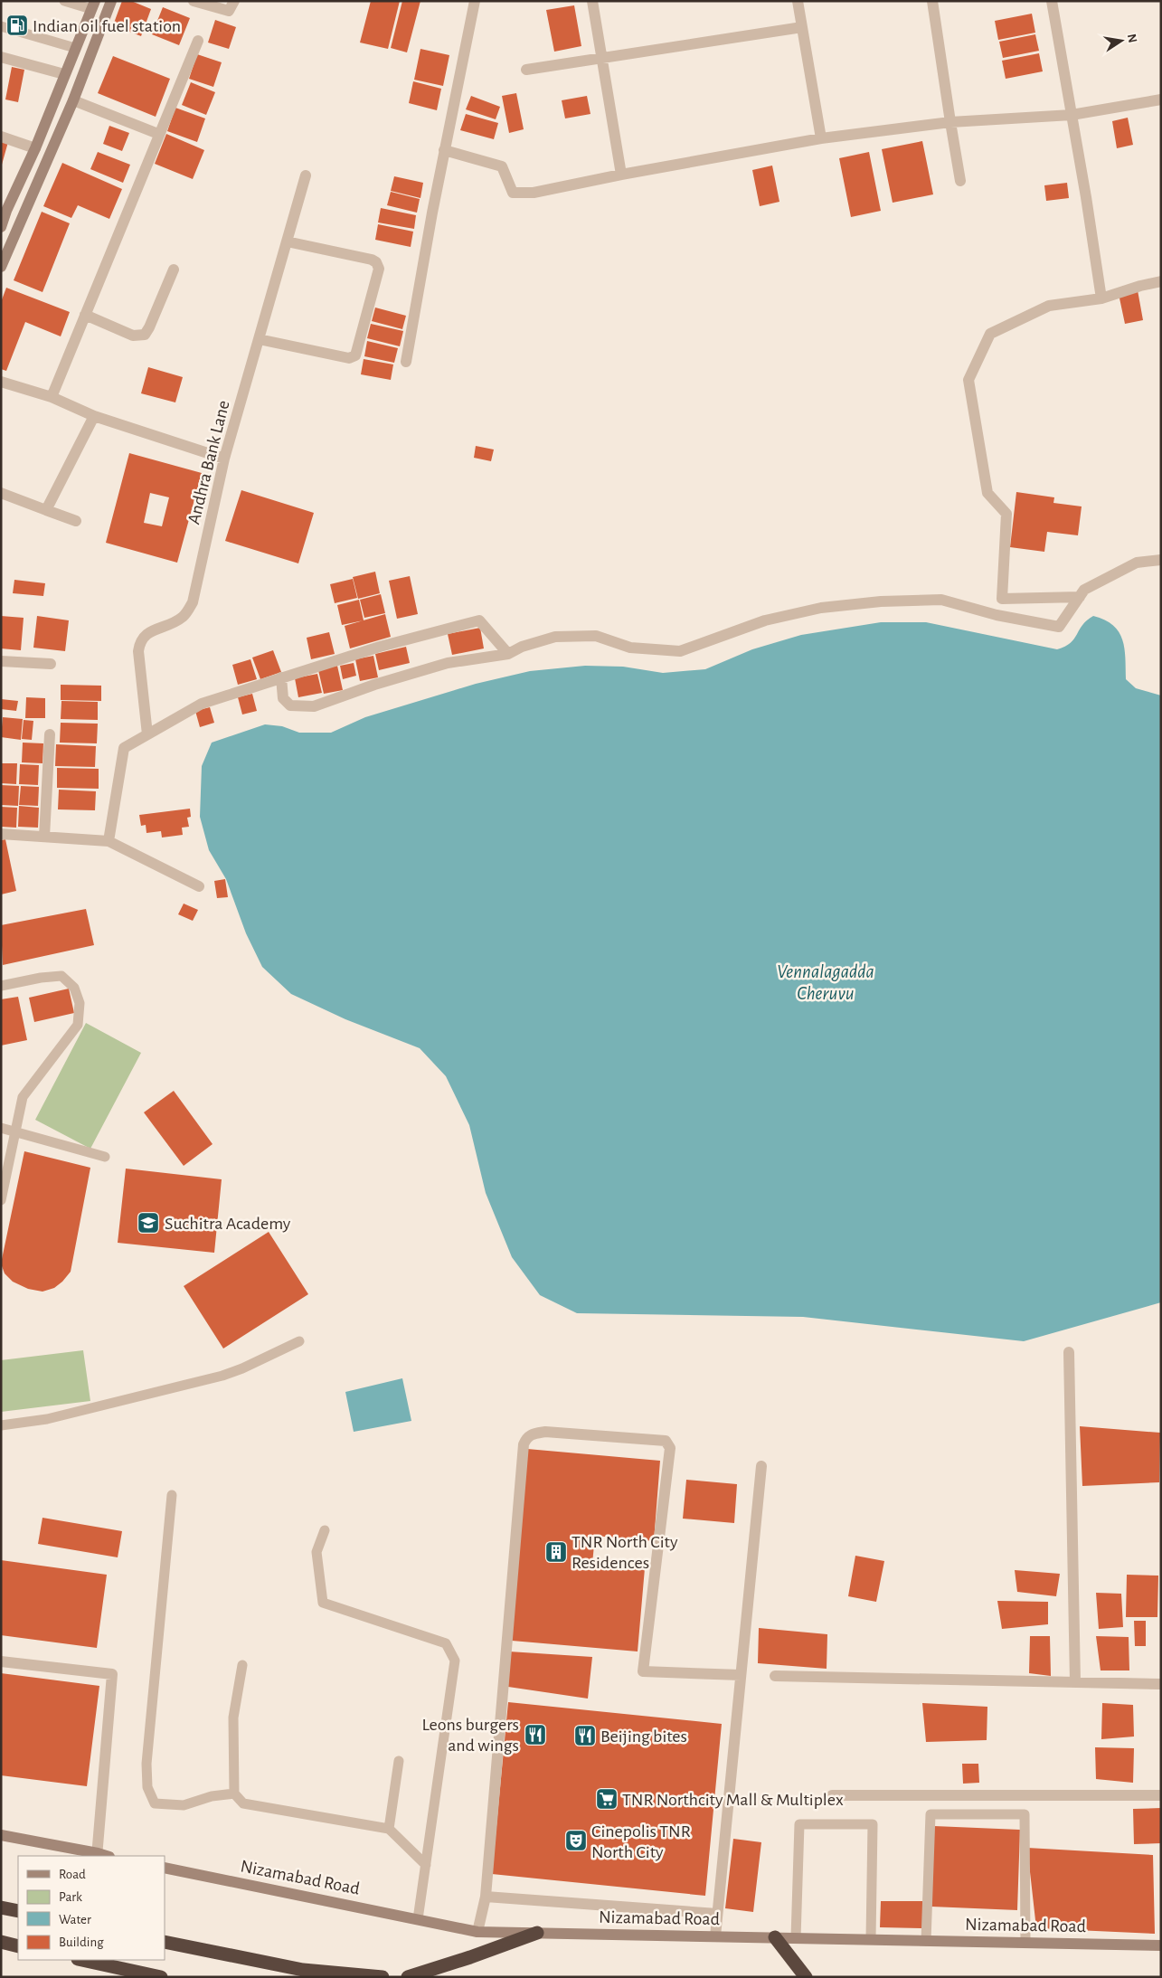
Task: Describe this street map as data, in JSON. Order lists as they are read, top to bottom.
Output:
{
  "streets": {
    "main road": ["Nizamabad Road"],
    "street": ["Andhra Bank Lane"]
  },
  "water": ["Vennalagadda Cheruvu"],
  "places": {
    "fuel station": ["Indian oil fuel station"],
    "school or university": ["Suchitra Academy"],
    "building": ["TNR North City Residences"],
    "restaurant": ["Leons burgers and wings", "Beijing bites"],
    "supermarket": ["TNR Northcity Mall & Multiplex"],
    "theatre": ["Cinepolis TNR North City"]
  },
  "legend": [
    "Road",
    "Park",
    "Water",
    "Building"
  ],
  "north": "right"
}
